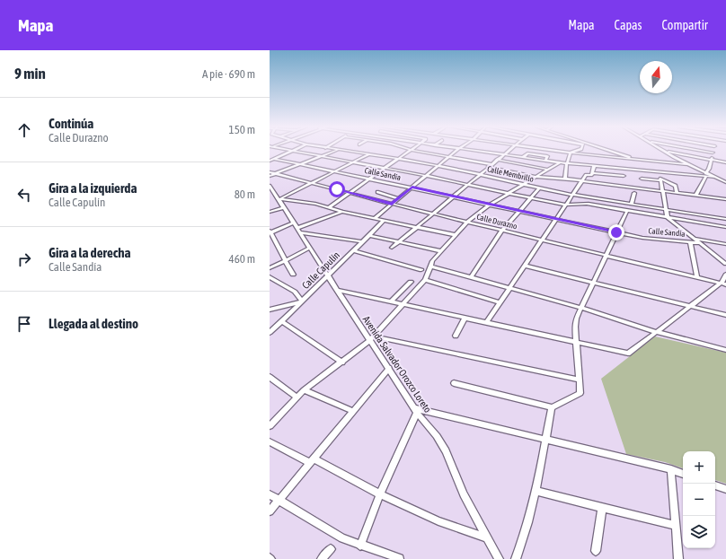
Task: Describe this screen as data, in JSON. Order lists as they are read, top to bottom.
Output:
{
  "streets": {
    "street": [
      "Calle Sandía",
      "Calle Membrillo",
      "Calle Durazno",
      "Calle Capulín",
      "Avenida Salvador Orozco Loreto"
    ]
  },
  "crossings": [
    ["Calle Capulín", "Avenida Salvador Orozco Loreto"]
  ],
  "north": "top",
  "page": {
    "header": "Mapa",
    "nav": ["Mapa", "Capas", "Compartir"],
    "heading": ["9 min", "A pie · 690 m"],
    "list": [
      ["Continúa", "Calle Durazno", "150 m"],
      ["Gira a la izquierda", "Calle Capulín", "80 m"],
      ["Gira a la derecha", "Calle Sandía", "460 m"],
      "Llegada al destino"
    ],
    "map_buttons": ["+", "−"]
  }
}
